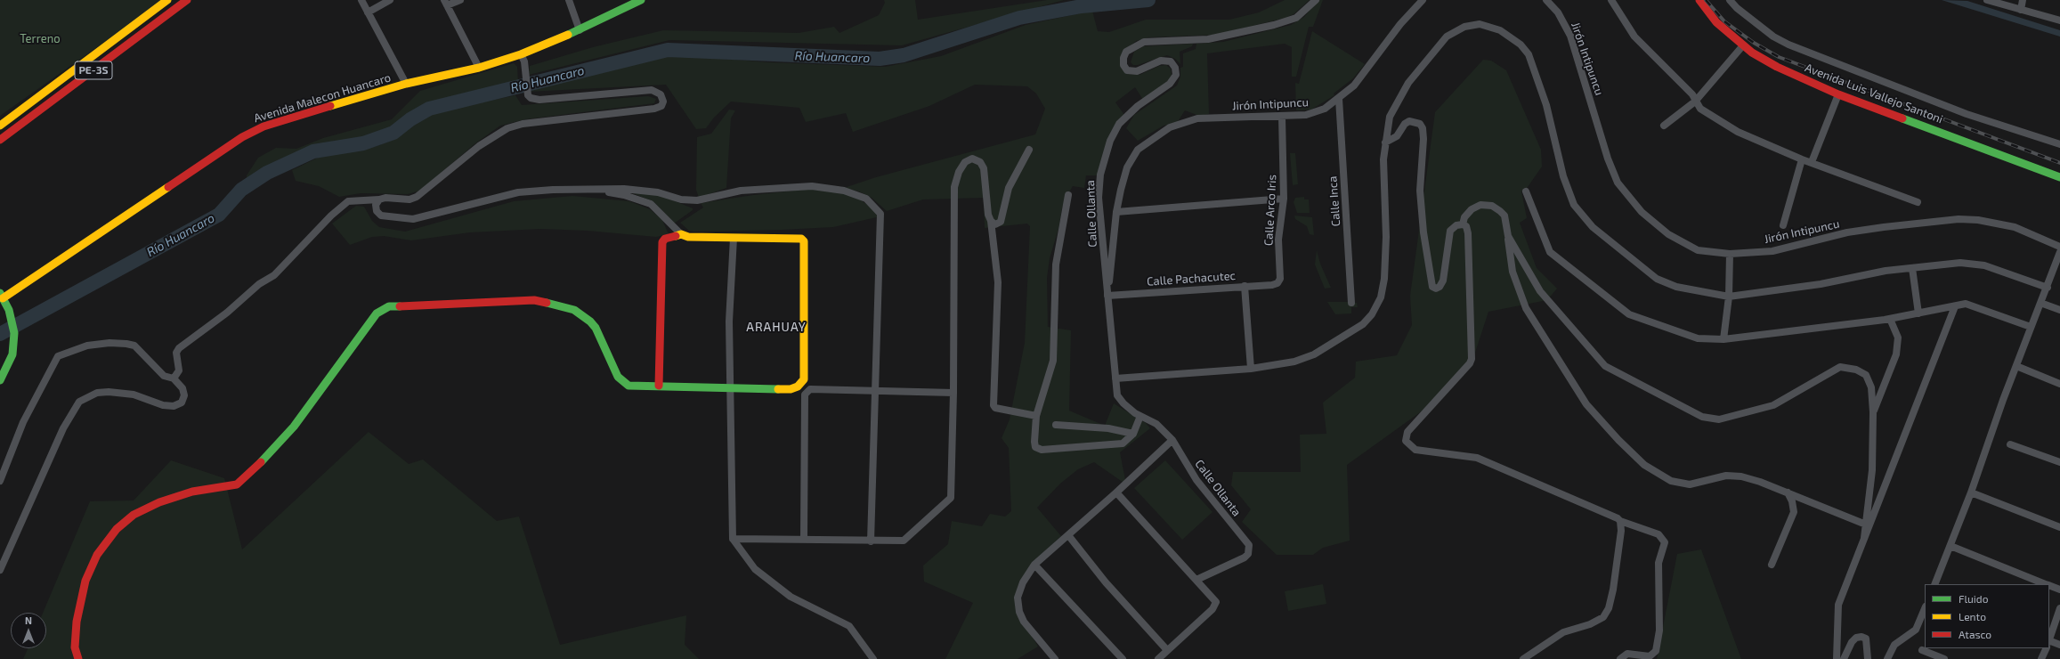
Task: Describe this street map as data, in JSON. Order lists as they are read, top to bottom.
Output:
{
  "streets": {
    "main road": ["PE-3S", "Avenida Luis Vallejo Santoni", "Avenida Malecon Huancaro"],
    "street": [
      "Jirón Intipuncu",
      "Calle Inca",
      "Calle Arco Iris",
      "Calle Ollanta",
      "Calle Pachacutec"
    ]
  },
  "crossings": [
    ["Jirón Intipuncu", "Calle Inca"],
    ["Jirón Intipuncu", "Calle Arco Iris"],
    ["Jirón Intipuncu", "Calle Ollanta"],
    ["Jirón Intipuncu", "Calle Pachacutec"],
    ["Calle Arco Iris", "Calle Pachacutec"],
    ["Calle Ollanta", "Calle Pachacutec"]
  ],
  "districts": ["ARAHUAY"],
  "water": ["Río Huancaro"],
  "parks": ["Terreno"],
  "legend": ["Fluido", "Lento", "Atasco"],
  "north": "top"
}
